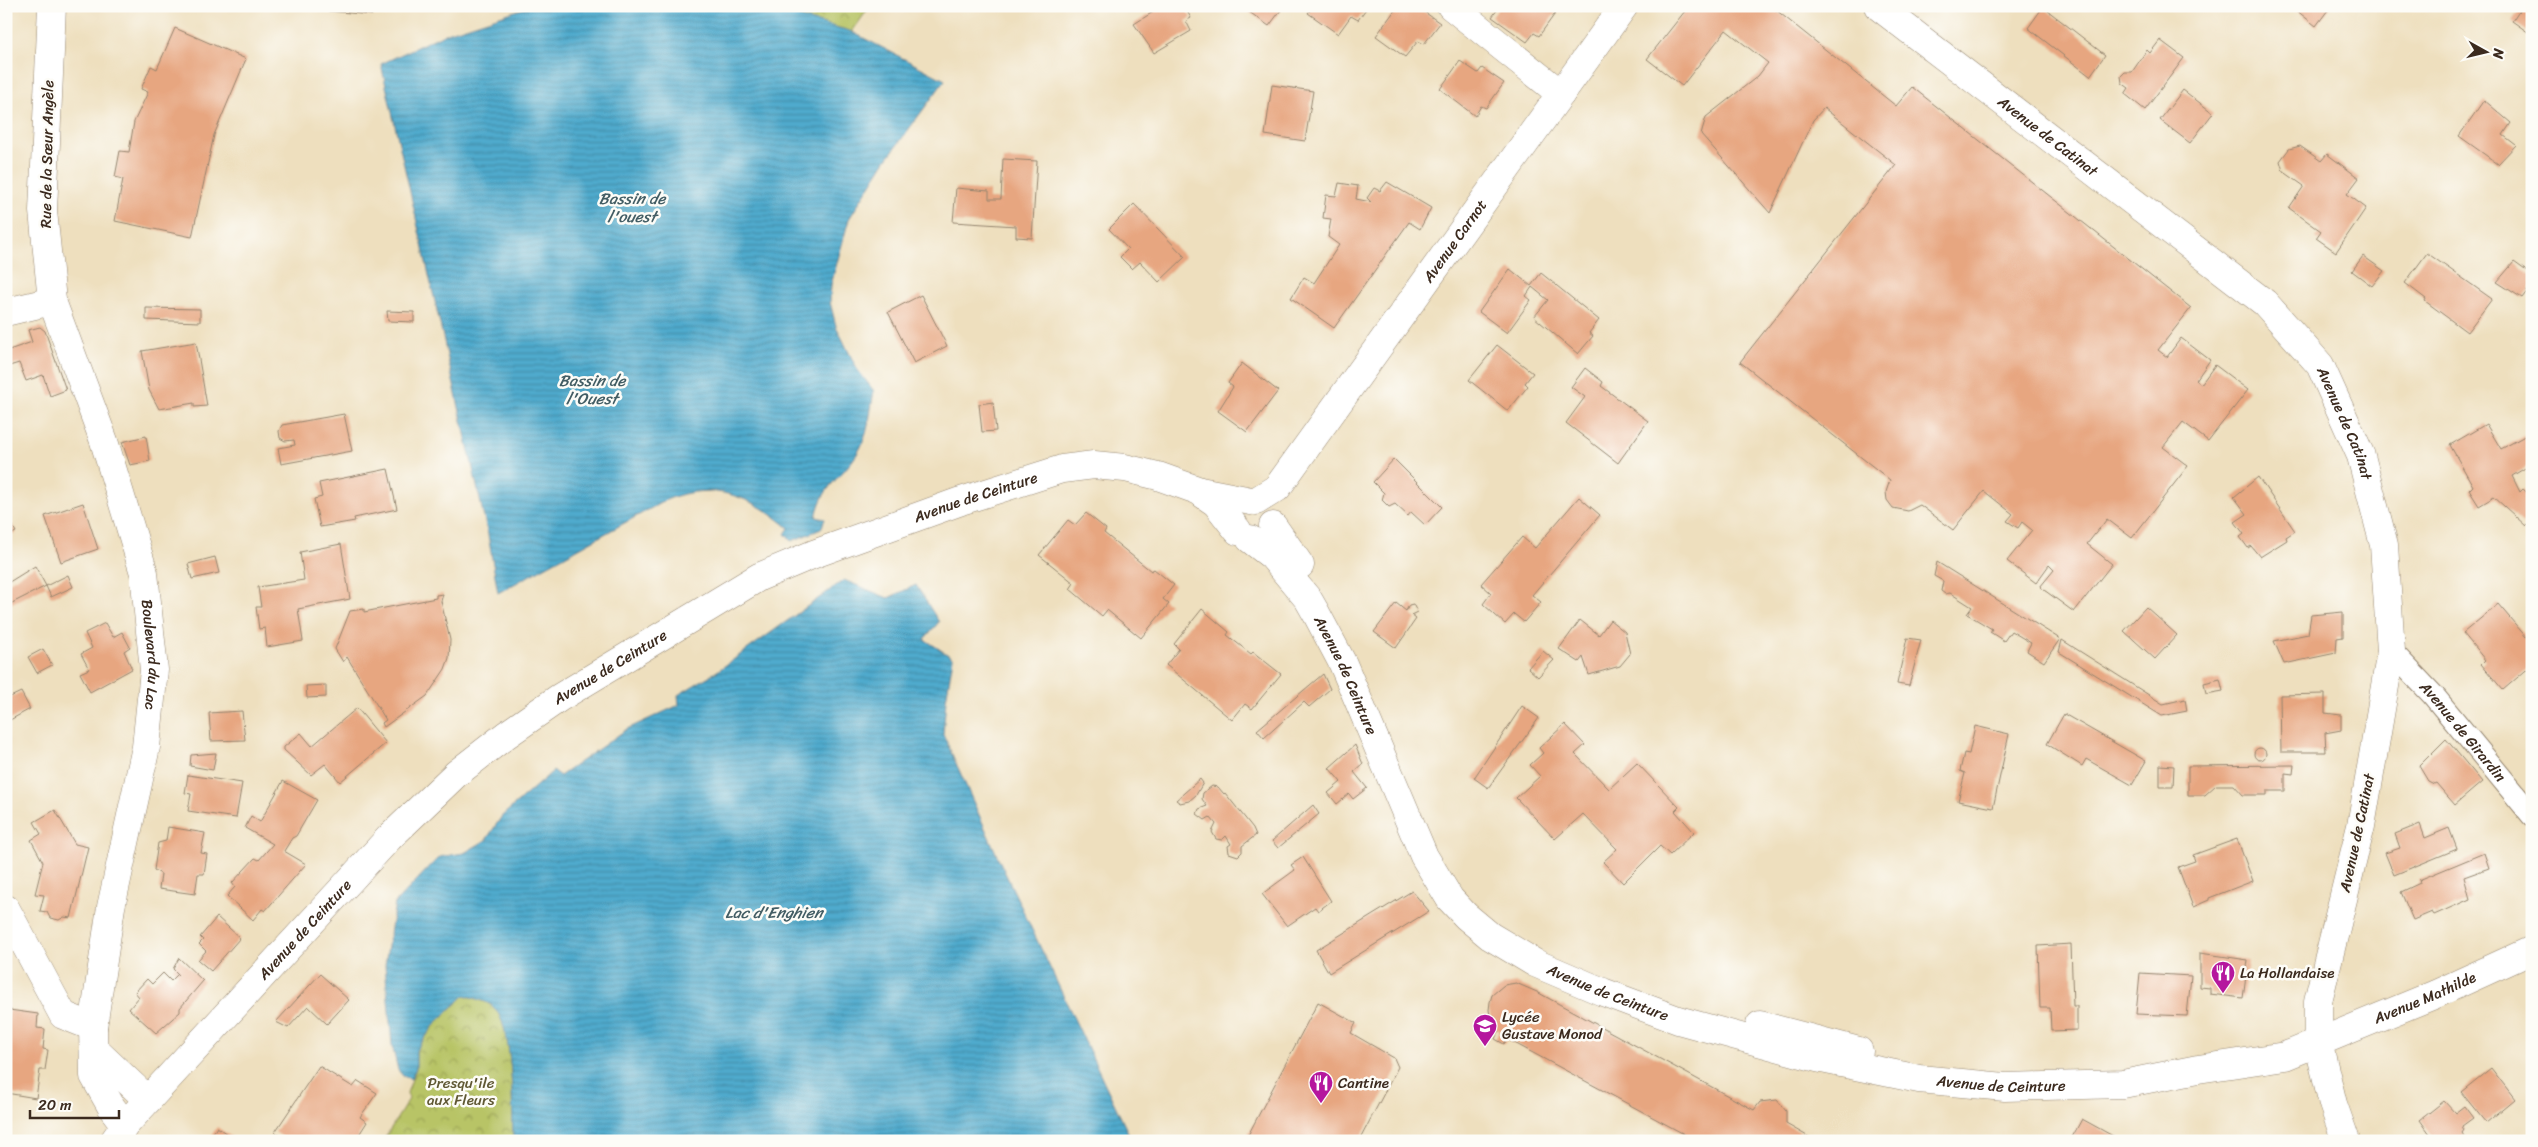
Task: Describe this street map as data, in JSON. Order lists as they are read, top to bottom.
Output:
{
  "streets": {
    "street": [
      "Avenue de Catinat",
      "Rue de la Sœur Angèle",
      "Avenue Carnot",
      "Avenue de Ceinture",
      "Boulevard du Lac",
      "Avenue de Girardin",
      "Avenue Mathilde"
    ]
  },
  "crossings": [
    ["Avenue de Catinat", "Avenue de Ceinture"],
    ["Avenue de Catinat", "Avenue de Girardin"],
    ["Avenue de Catinat", "Avenue Mathilde"],
    ["Rue de la Sœur Angèle", "Boulevard du Lac"],
    ["Avenue Carnot", "Avenue de Ceinture"],
    ["Avenue de Ceinture", "Boulevard du Lac"],
    ["Avenue de Ceinture", "Avenue Mathilde"]
  ],
  "water": ["Bassin de l'ouest", "Bassin de l'Ouest", "Lac d'Enghien"],
  "parks": ["Presqu'ile aux Fleurs"],
  "places": {
    "restaurant": ["La Hollandaise", "Cantine"],
    "school or university": ["Lycée Gustave Monod"]
  },
  "scale_bar": "20 m",
  "north": "right"
}
